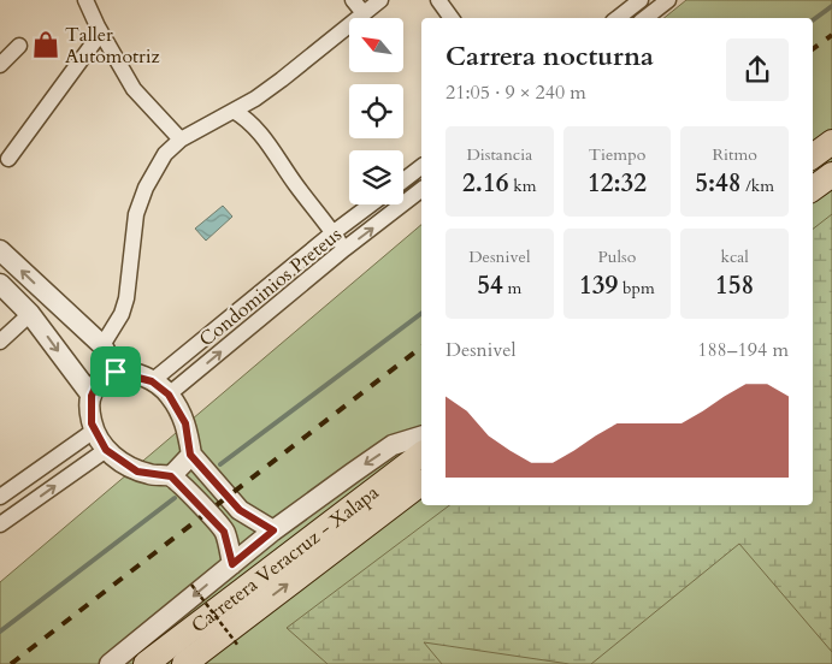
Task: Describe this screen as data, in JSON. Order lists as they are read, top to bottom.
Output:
{
  "streets": {
    "main road": ["Carretera Veracruz - Xalapa"],
    "street": ["Condominios Preteus"]
  },
  "places": {
    "shop": ["Taller Automotriz"]
  },
  "north": "top left",
  "page": {
    "heading": ["Carrera nocturna", "21:05 · 9 × 240 m"],
    "stats": [
      ["Distancia", "2.16 km"],
      ["Tiempo", "12:32"],
      ["Ritmo", "5:48 /km"],
      ["Desnivel", "54 m"],
      ["Pulso", "139 bpm"],
      ["kcal", "158"]
    ],
    "chart": ["Desnivel", "188–194 m"]
  }
}
